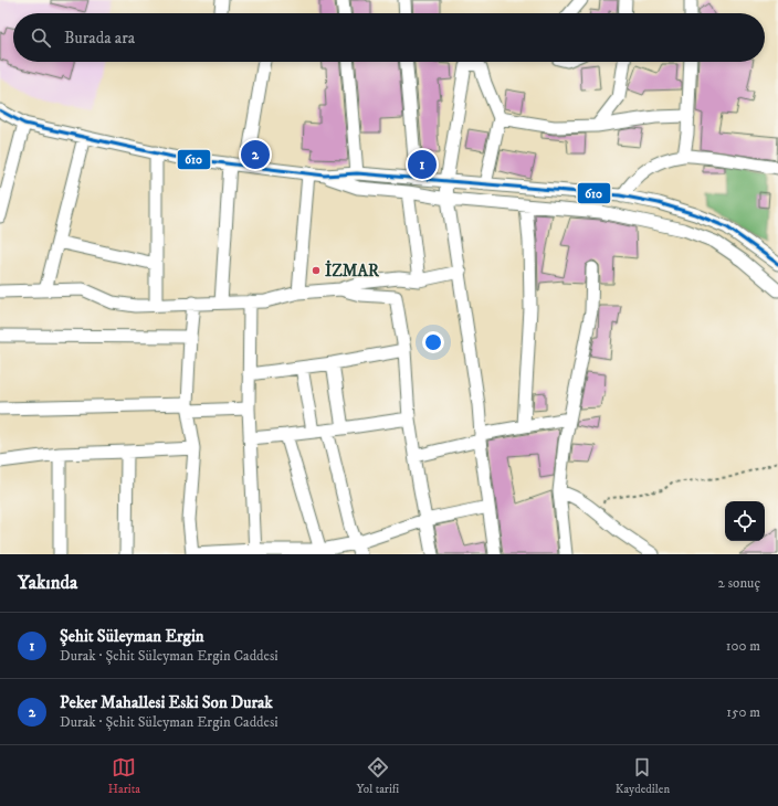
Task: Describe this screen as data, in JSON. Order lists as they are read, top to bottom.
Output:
{
  "places": ["İZMAR"],
  "lines": ["transit line 610"],
  "page": {
    "search": "Burada ara",
    "pins": ["2", "1"],
    "heading": ["Yakında", "2 sonuç"],
    "list": [
      {
        "mark": "1",
        "name": "Şehit Süleyman Ergin",
        "note": "Durak · Şehit Süleyman Ergin Caddesi",
        "value": "100 m"
      },
      {
        "mark": "2",
        "name": "Peker Mahallesi Eski Son Durak",
        "note": "Durak · Şehit Süleyman Ergin Caddesi",
        "value": "150 m"
      }
    ],
    "nav": ["Harita", "Yol tarifi", "Kaydedilen"]
  }
}
